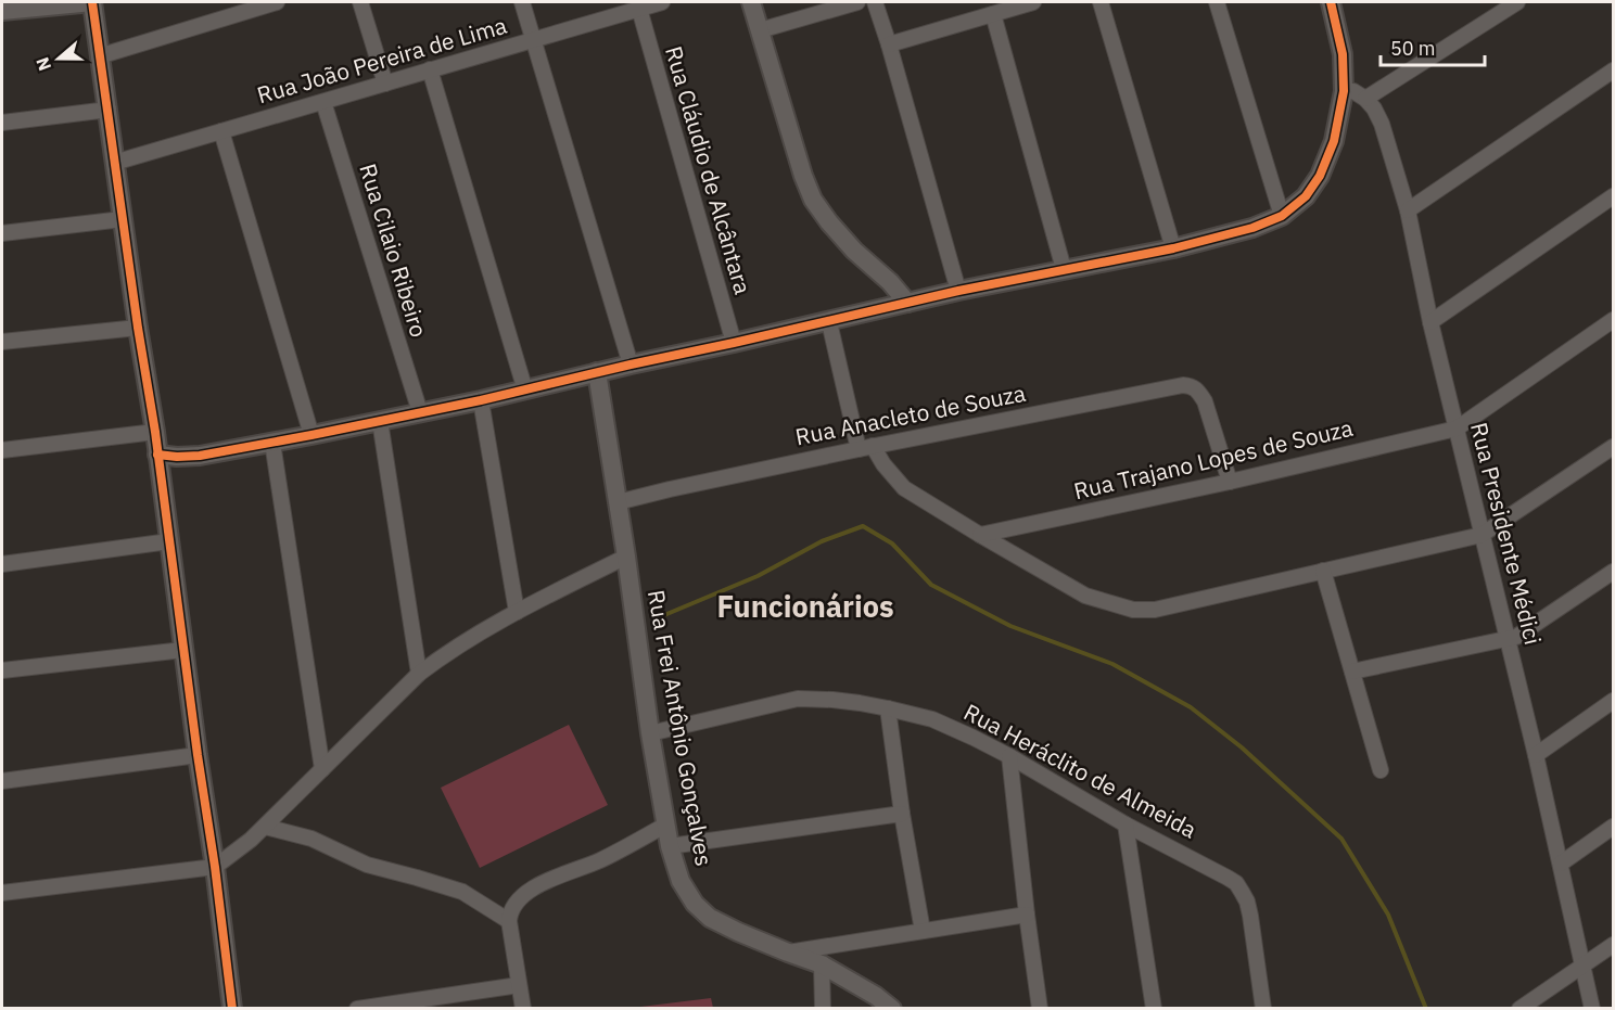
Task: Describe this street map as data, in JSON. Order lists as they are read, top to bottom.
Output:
{
  "streets": {
    "street": [
      "Rua João Pereira de Lima",
      "Rua Cláudio de Alcântara",
      "Rua Cilaio Ribeiro",
      "Rua Anacleto de Souza",
      "Rua Trajano Lopes de Souza",
      "Rua Presidente Médici",
      "Rua Frei Antônio Gonçalves",
      "Rua Heráclito de Almeida"
    ]
  },
  "crossings": [
    ["Rua João Pereira de Lima", "Rua Cláudio de Alcântara"],
    ["Rua João Pereira de Lima", "Rua Cilaio Ribeiro"],
    ["Rua Anacleto de Souza", "Rua Trajano Lopes de Souza"],
    ["Rua Anacleto de Souza", "Rua Frei Antônio Gonçalves"],
    ["Rua Trajano Lopes de Souza", "Rua Presidente Médici"],
    ["Rua Frei Antônio Gonçalves", "Rua Heráclito de Almeida"]
  ],
  "districts": ["Funcionários"],
  "scale_bar": "50 m",
  "north": "left"
}
